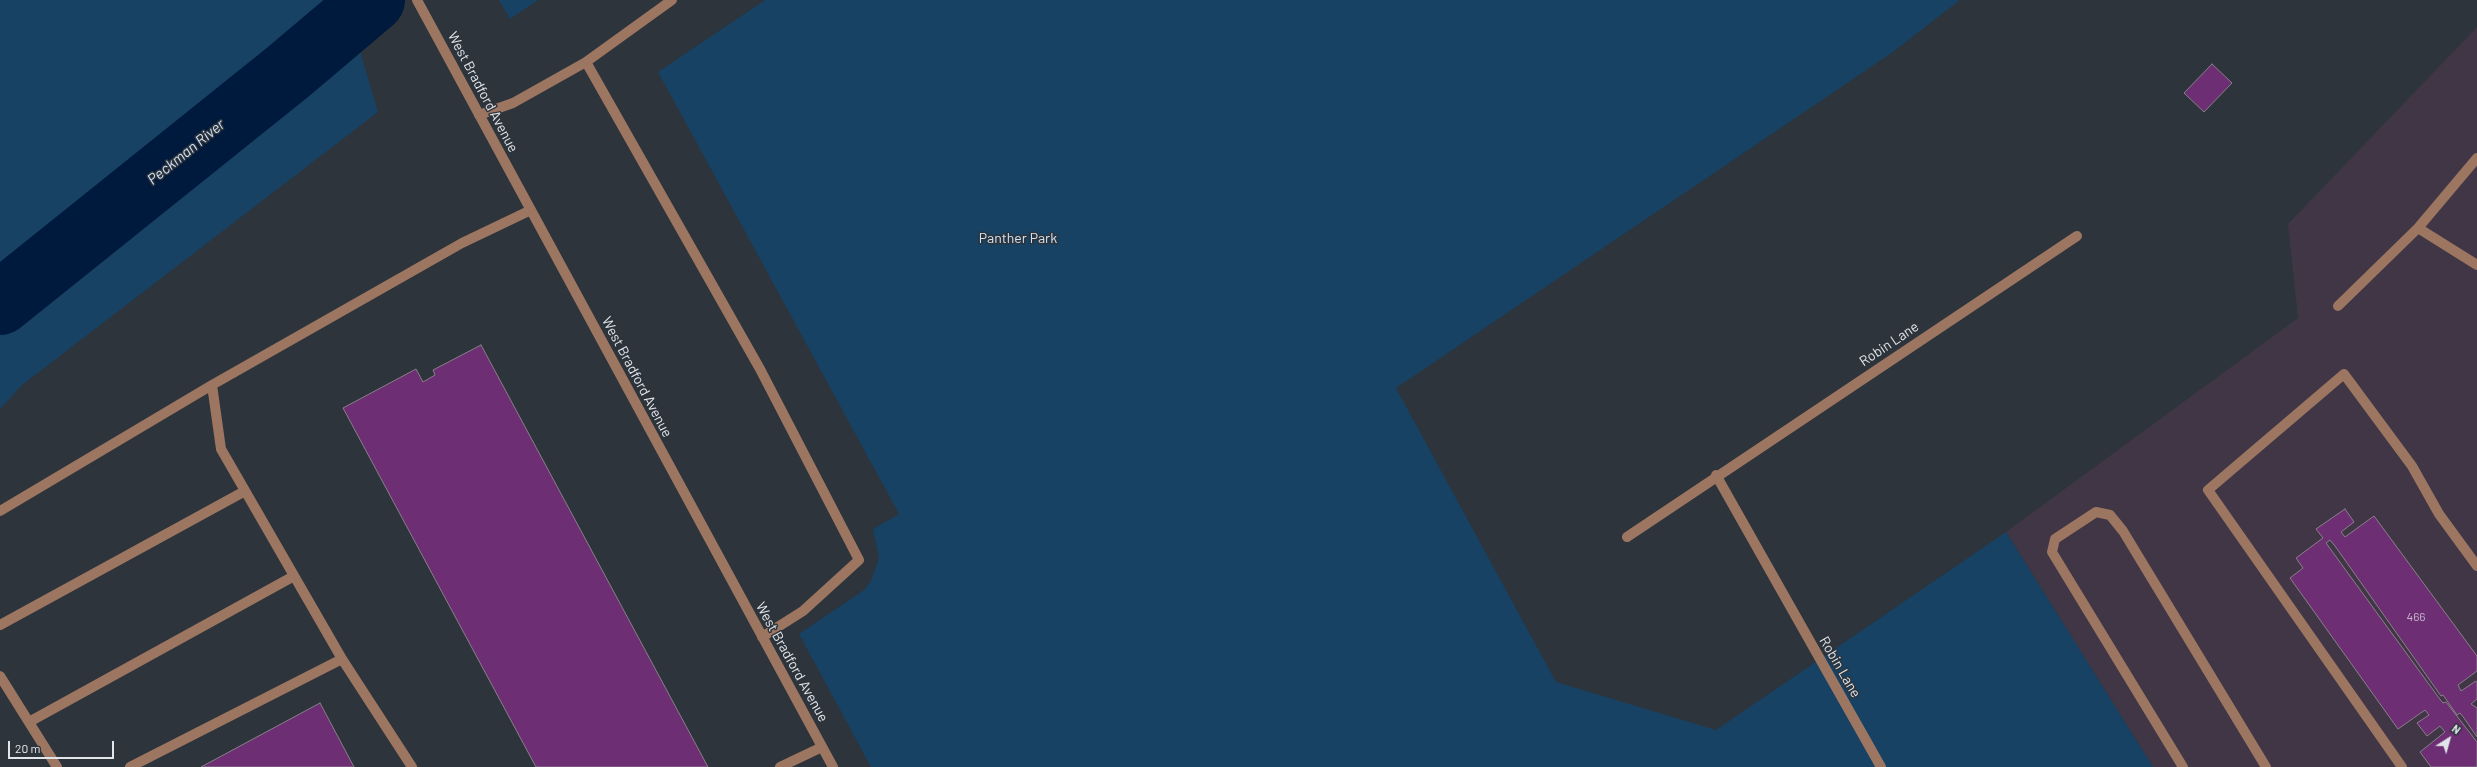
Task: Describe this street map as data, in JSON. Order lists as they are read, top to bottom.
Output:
{
  "streets": {
    "street": ["West Bradford Avenue", "Robin Lane"]
  },
  "water": ["Peckman River"],
  "parks": ["Panther Park"],
  "house_numbers": ["466"],
  "scale_bar": "20 m",
  "north": "top right"
}
